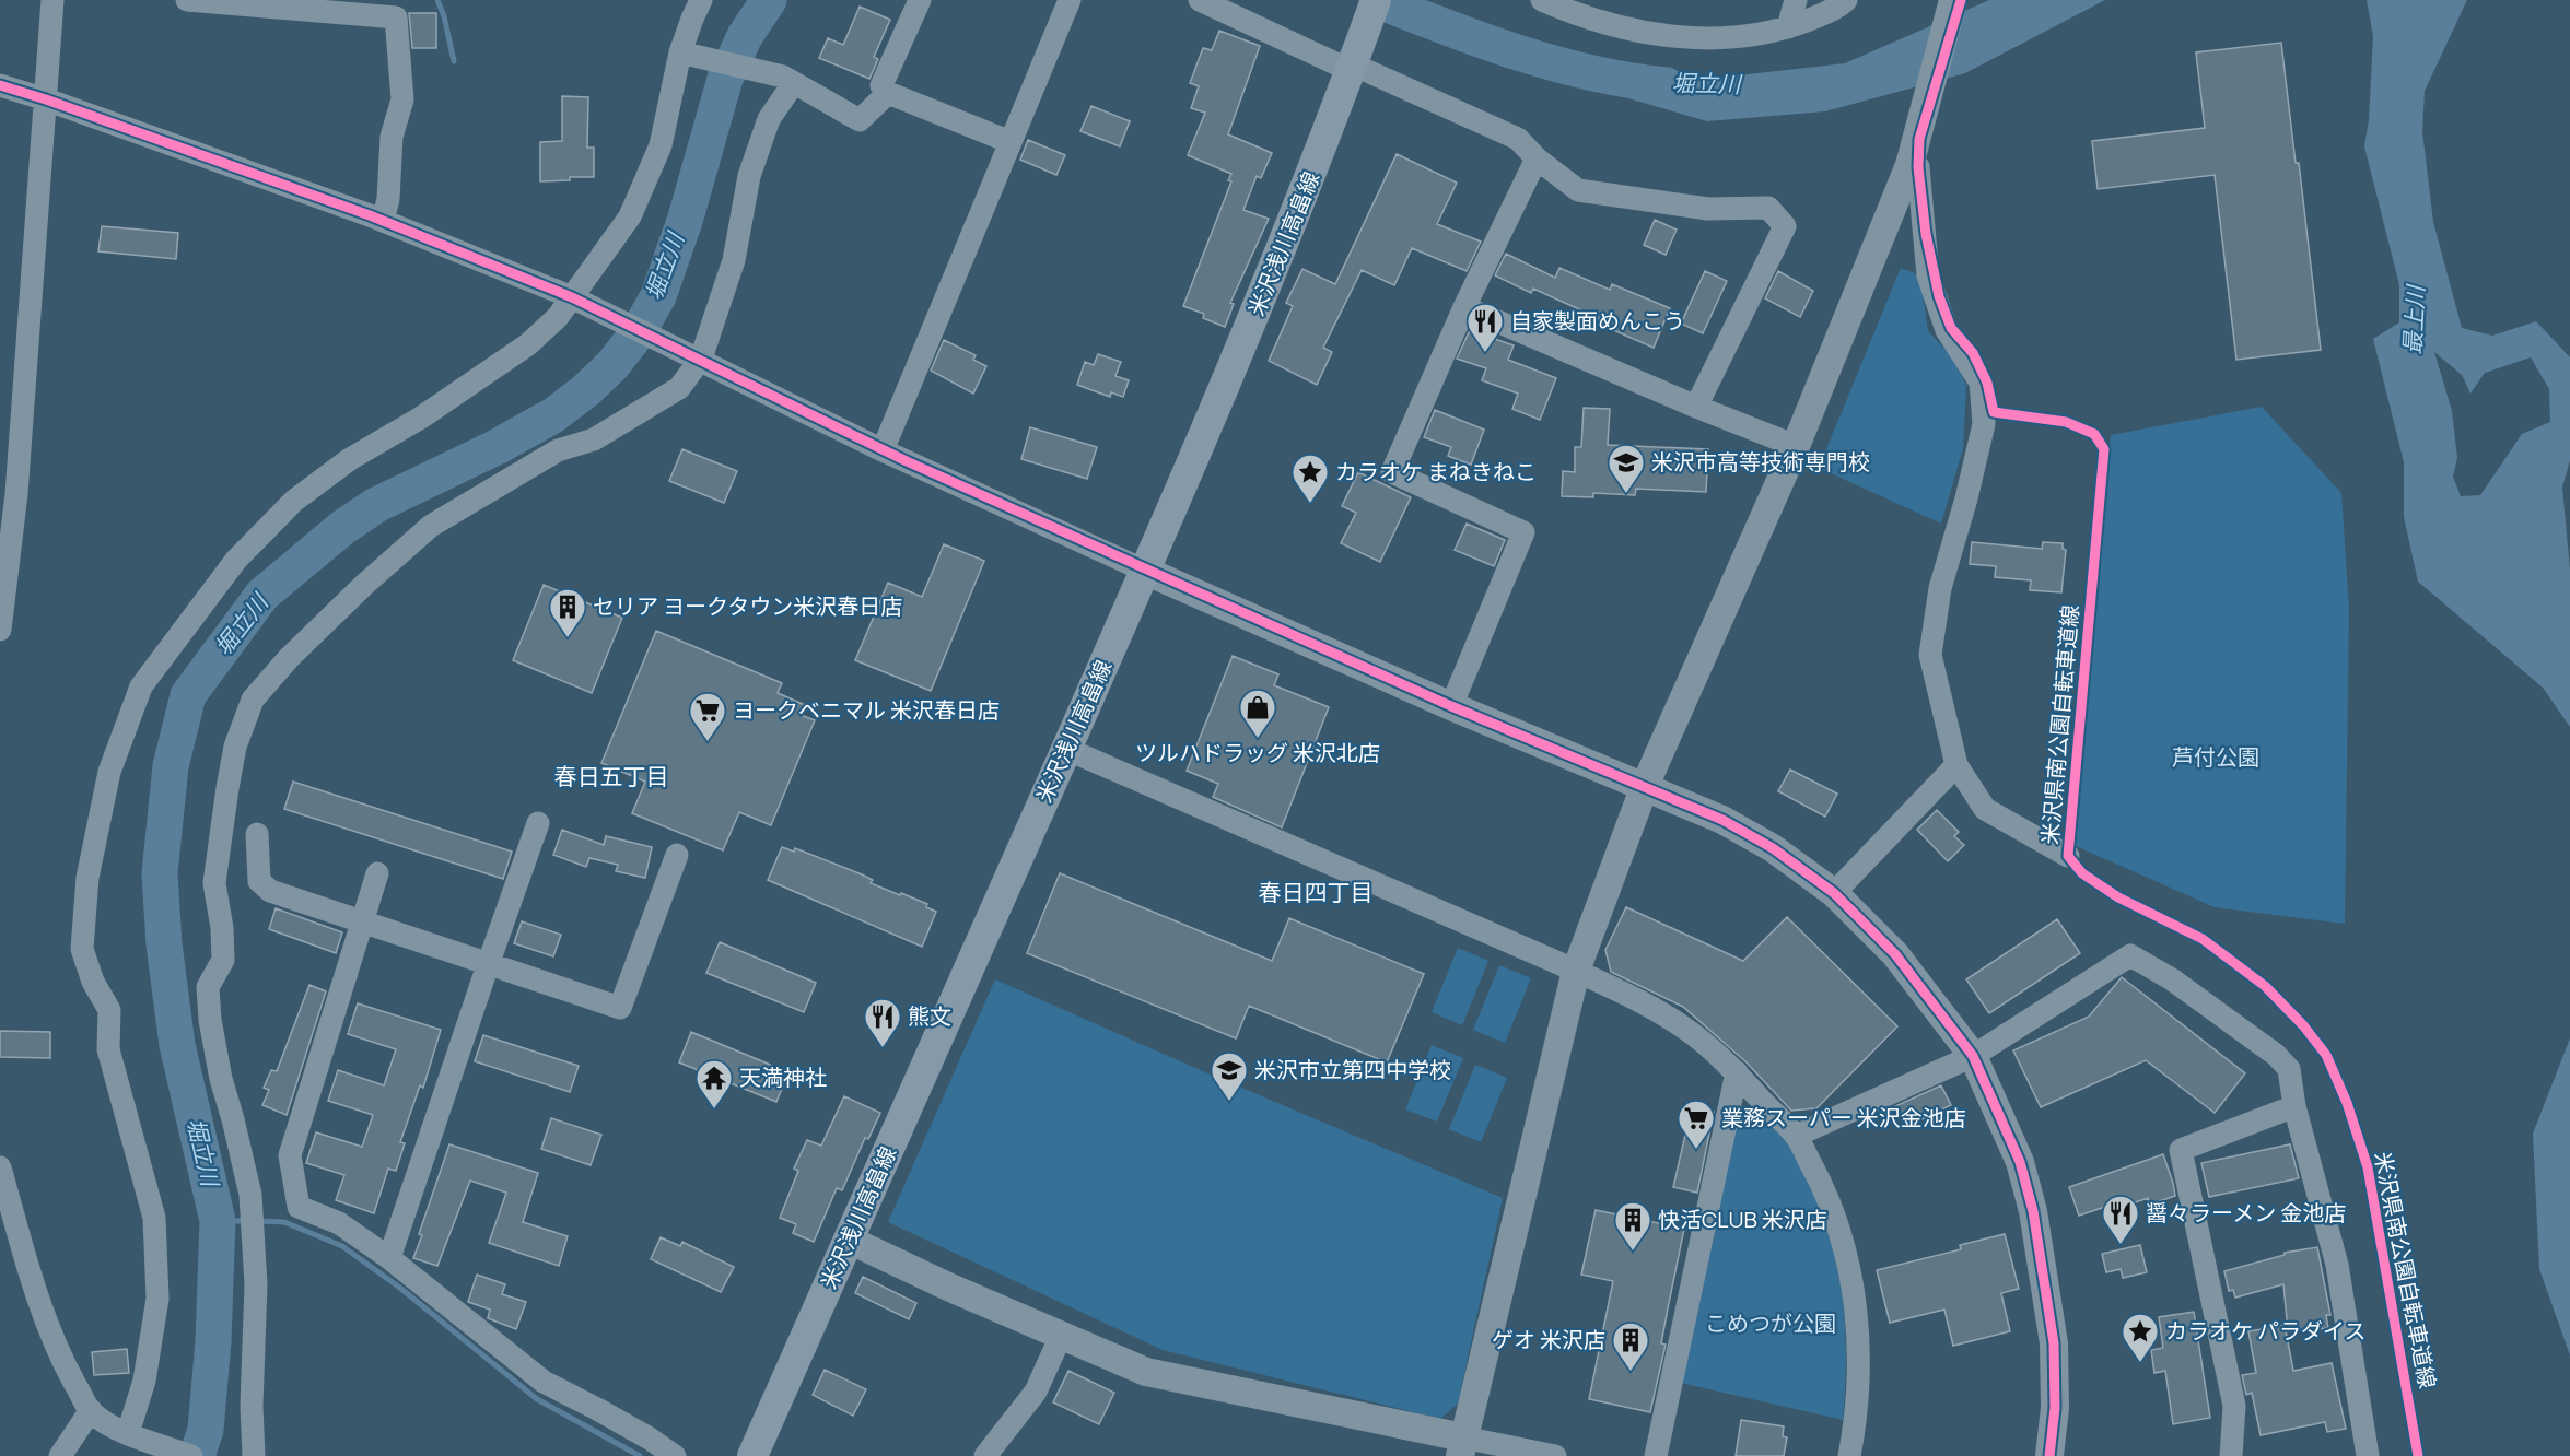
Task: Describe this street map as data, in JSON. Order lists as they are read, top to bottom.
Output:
{
  "streets": {
    "main road": ["米沢浅川高畠線"],
    "cycle path": ["米沢県南公園自転車道線"]
  },
  "districts": ["春日五丁目", "春日四丁目"],
  "water": ["堀立川", "最上川"],
  "parks": ["芦付公園", "こめつが公園"],
  "places": {
    "restaurant": ["自家製面めんこう", "熊文", "醤々ラーメン 金池店"],
    "school or university": ["米沢市高等技術専門校", "米沢市立第四中学校"],
    "place": ["カラオケ まねきねこ", "カラオケ パラダイス"],
    "building": ["セリア ヨークタウン米沢春日店", "快活CLUB 米沢店", "ゲオ 米沢店"],
    "shop": ["ツルハドラッグ 米沢北店"],
    "supermarket": ["ヨークベニマル 米沢春日店", "業務スーパー 米沢金池店"],
    "temple": ["天満神社"]
  }
}
